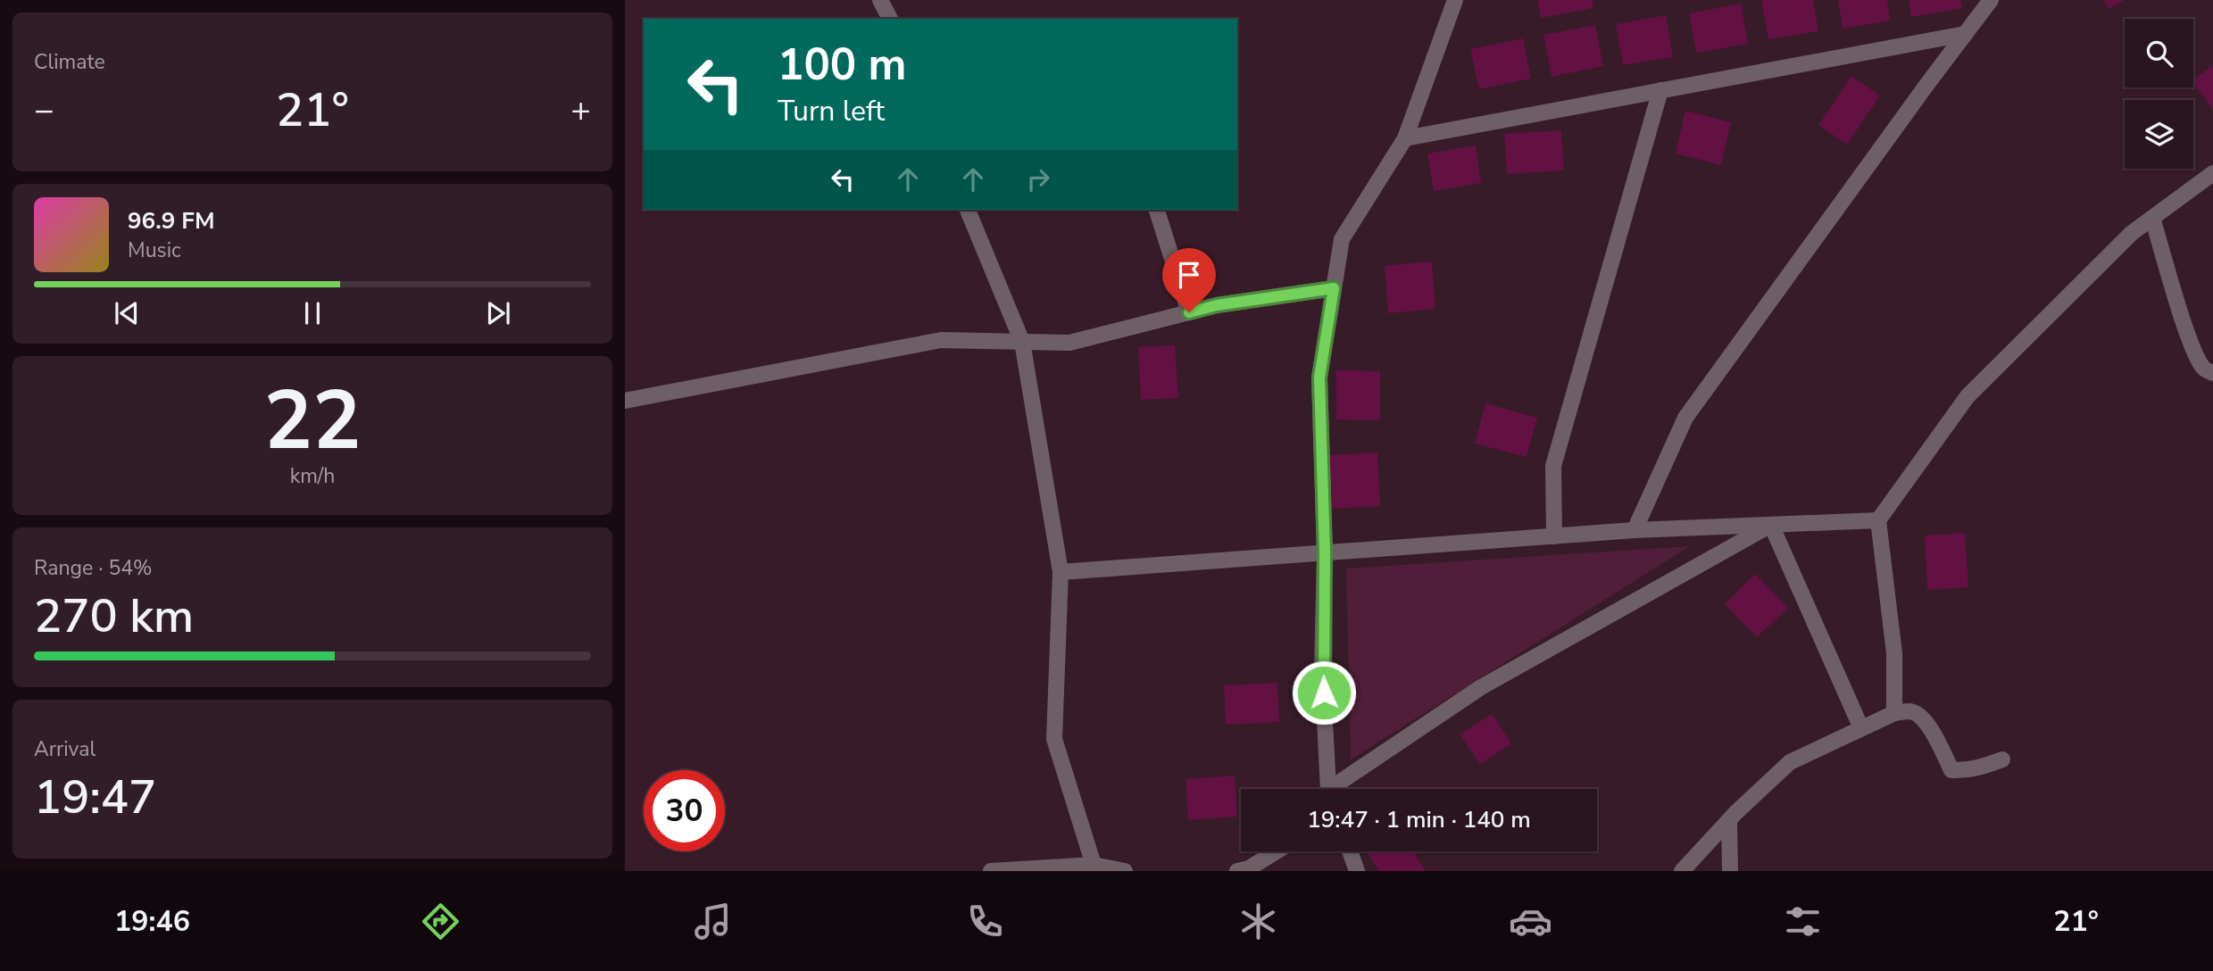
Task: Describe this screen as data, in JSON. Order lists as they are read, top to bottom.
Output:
{
  "page": {
    "tile": [
      "Climate",
      ["22", "km/h"],
      ["Range · 54%", "270 km"],
      ["Arrival", "19:47"]
    ],
    "turn": ["100 m", "Turn left"],
    "heat": ["−", "21°", "+"],
    "song": ["96.9 FM", "Music"],
    "limit": "30",
    "trip": "19:47 · 1 min · 140 m",
    "tabs": ["19:46", "21°"]
  }
}
